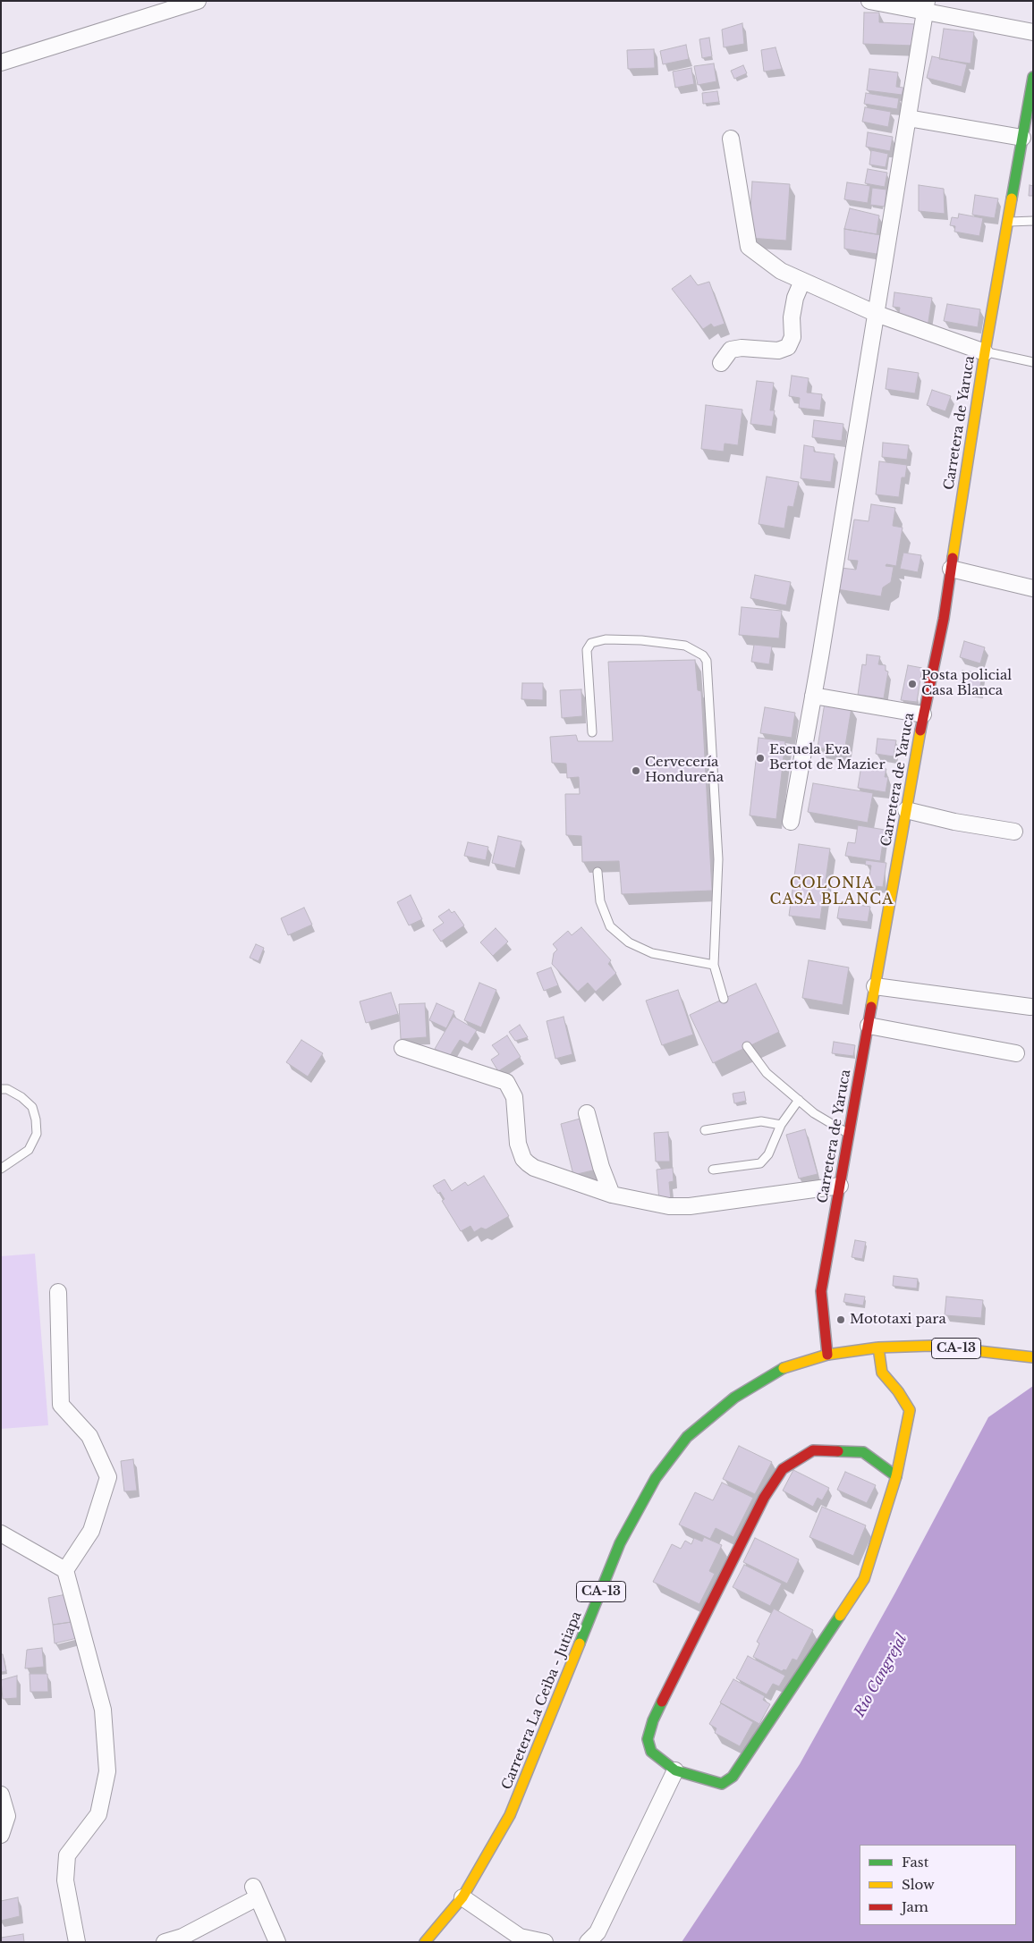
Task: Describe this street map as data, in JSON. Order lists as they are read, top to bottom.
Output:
{
  "streets": {
    "street": ["Carretera de Yaruca", "CA-13", "Carretera La Ceiba - Jutiapa"]
  },
  "crossings": [
    ["Carretera de Yaruca", "Carretera La Ceiba - Jutiapa"]
  ],
  "districts": ["COLONIA CASA BLANCA"],
  "water": ["Río Cangrejal"],
  "places": [
    "Posta policial Casa Blanca",
    "Escuela Eva Bertot de Mazier",
    "Cervecería Hondureña",
    "Mototaxi para"
  ],
  "legend": ["Fast", "Slow", "Jam"]
}
